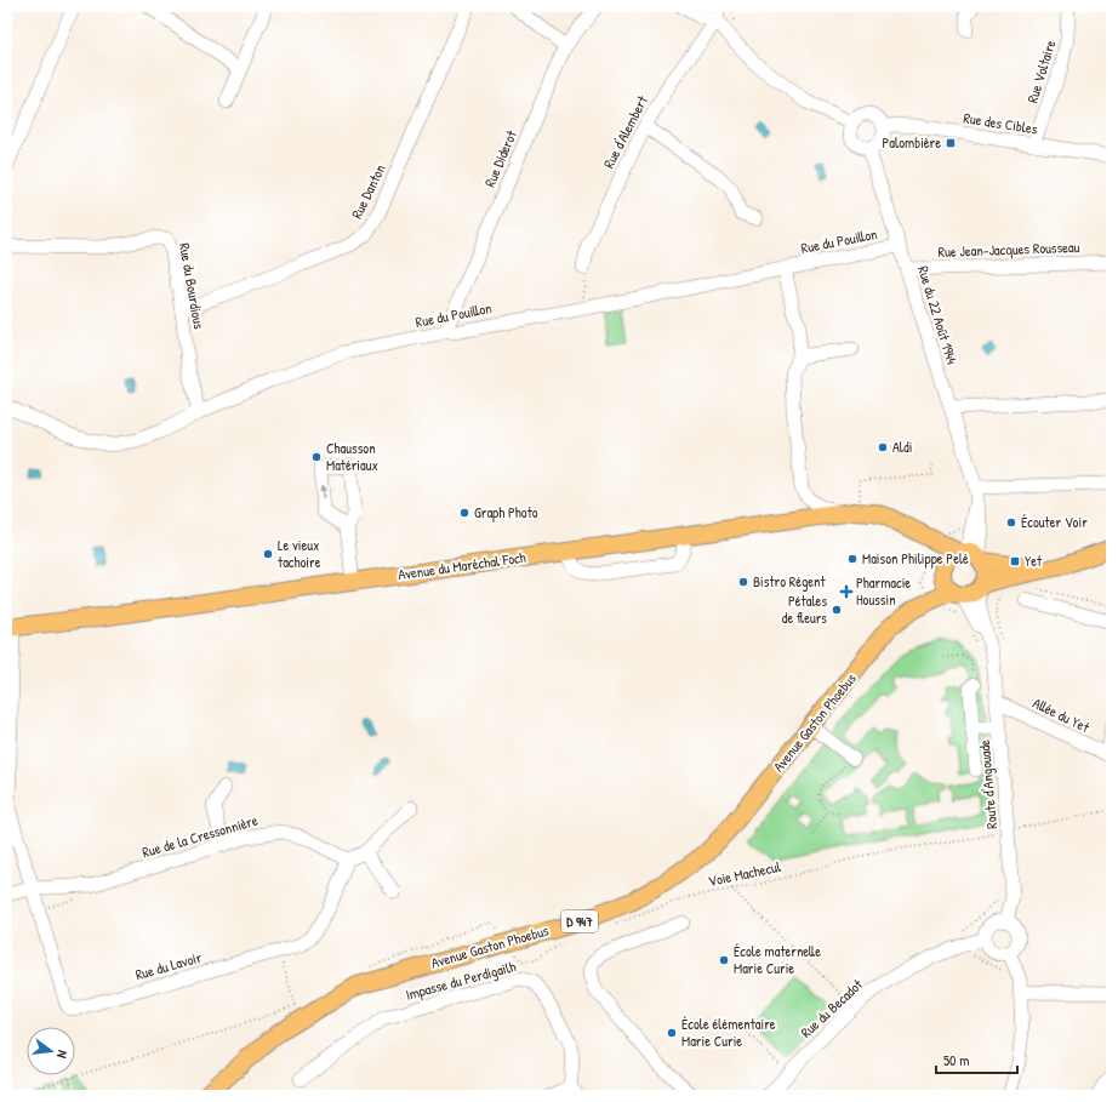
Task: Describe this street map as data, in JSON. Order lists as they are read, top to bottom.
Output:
{
  "streets": {
    "main road": ["Avenue du Maréchal Foch", "Avenue Gaston Phoebus", "D 947"],
    "street": [
      "Rue Voltaire",
      "Rue des Cibles",
      "Rue d'Alembert",
      "Rue Diderot",
      "Rue Danton",
      "Rue du Pouillon",
      "Rue Jean-Jacques Rousseau",
      "Rue du Bourdious",
      "Rue du 22 Août 1944",
      "Allée du Yet",
      "Route d'Angouade",
      "Rue de la Cressonnière",
      "Rue du Lavoir",
      "Impasse du Perdigailh",
      "Rue du Becadot"
    ],
    "path": ["Voie Machecul"]
  },
  "crossings": [
    ["Rue Voltaire", "Rue des Cibles"],
    ["Rue des Cibles", "Rue du 22 Août 1944"],
    ["Rue Diderot", "Rue du Pouillon"],
    ["Rue Danton", "Rue du Bourdious"],
    ["Rue du Pouillon", "Rue du Bourdious"],
    ["Rue du Pouillon", "Rue du 22 Août 1944"],
    ["Rue Jean-Jacques Rousseau", "Rue du 22 Août 1944"],
    ["Rue du 22 Août 1944", "Avenue du Maréchal Foch"],
    ["Rue du 22 Août 1944", "Avenue Gaston Phoebus"],
    ["Rue du 22 Août 1944", "Route d'Angouade"],
    ["Avenue du Maréchal Foch", "Avenue Gaston Phoebus"],
    ["Avenue du Maréchal Foch", "Route d'Angouade"],
    ["Allée du Yet", "Route d'Angouade"],
    ["Avenue Gaston Phoebus", "Route d'Angouade"],
    ["Route d'Angouade", "Rue du Becadot"],
    ["Rue de la Cressonnière", "Rue du Lavoir"]
  ],
  "places": {
    "transit": ["Palombière", "Yet"],
    "other": [
      "Aldi",
      "Chausson Matériaux",
      "Graph Photo",
      "Écouter Voir",
      "Le vieux tachoire",
      "Maison Philippe Pelé",
      "Bistro Régent",
      "Pétales de fleurs",
      "École maternelle Marie Curie",
      "École élémentaire Marie Curie"
    ],
    "health": ["Pharmacie Houssin"]
  },
  "scale_bar": "50 m",
  "north": "right"
}
